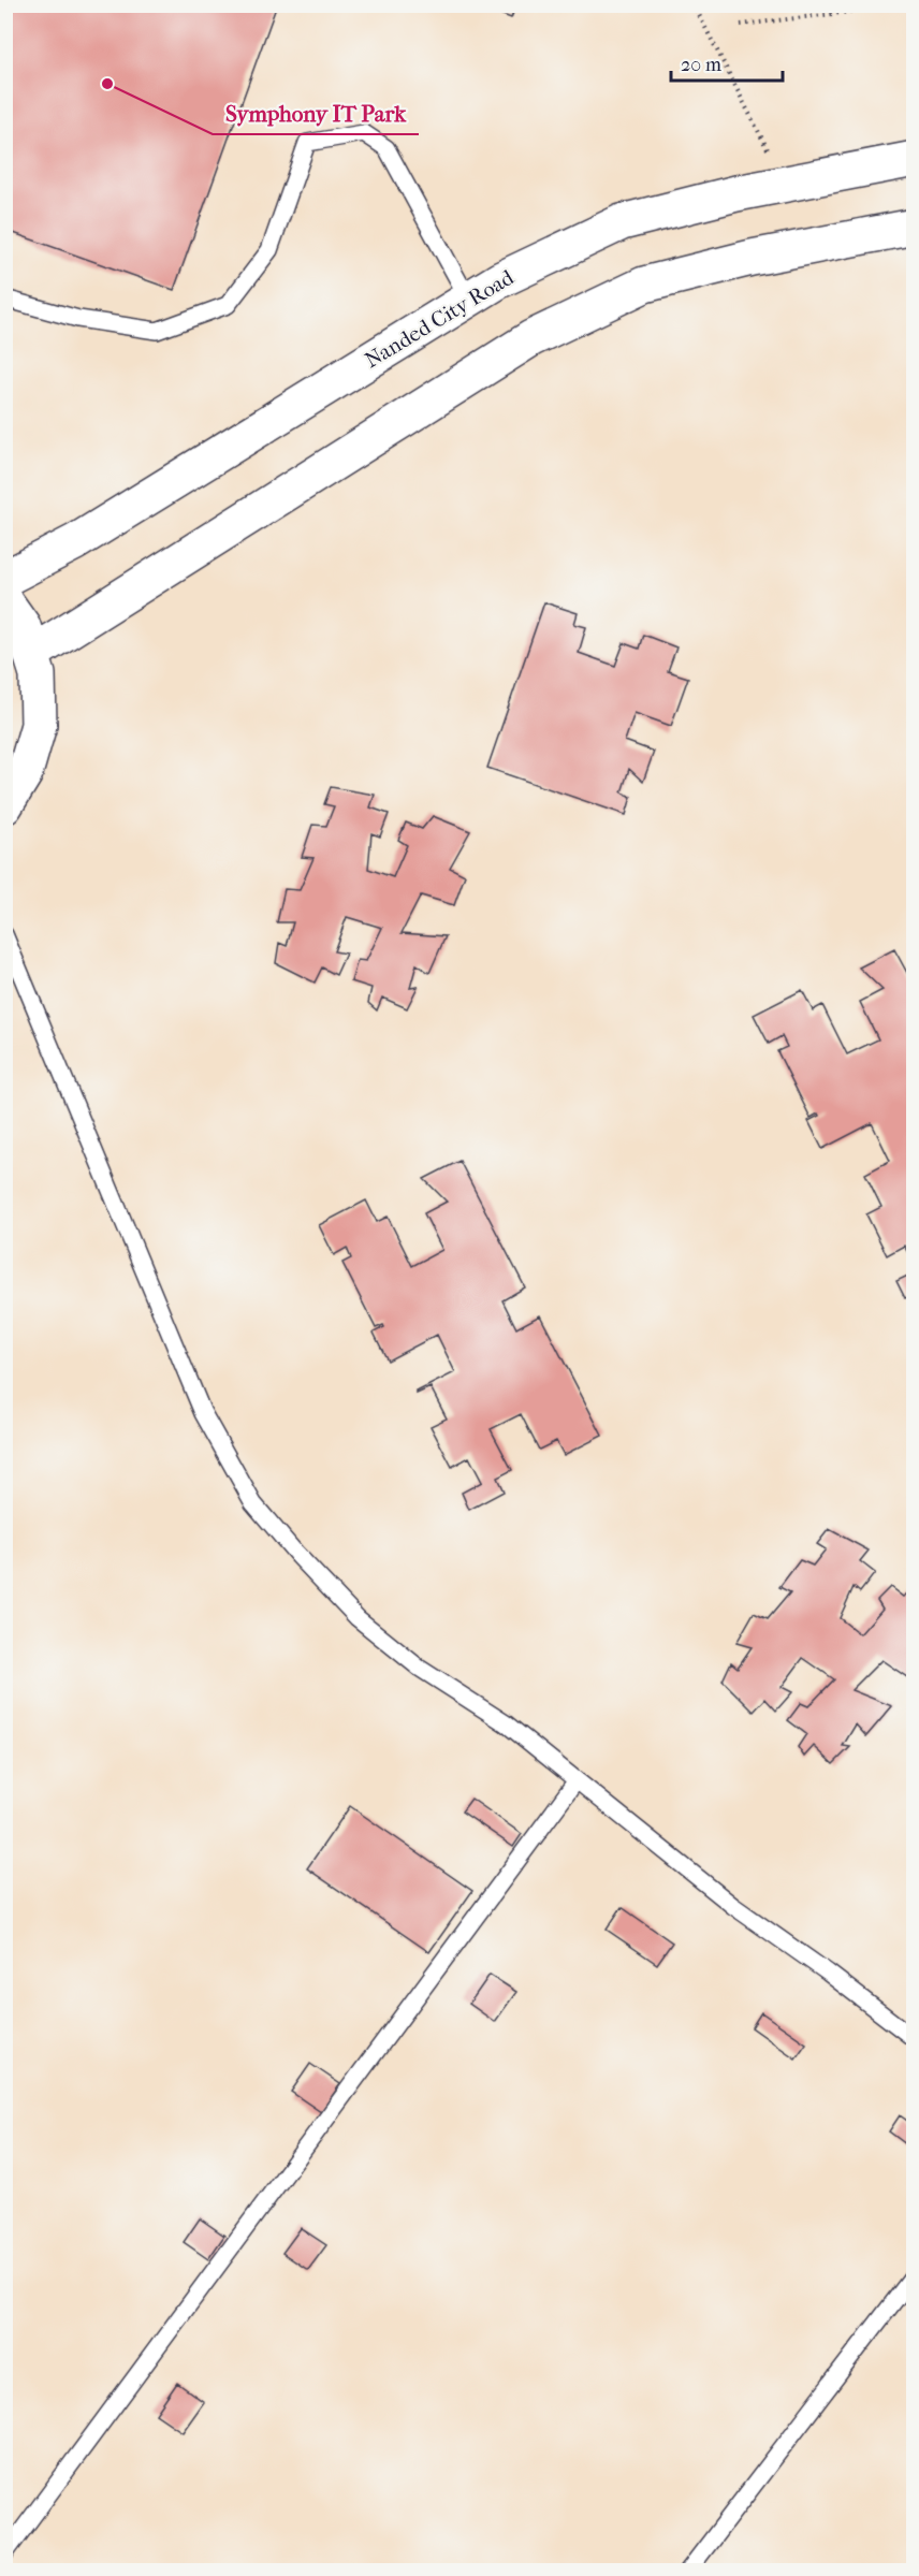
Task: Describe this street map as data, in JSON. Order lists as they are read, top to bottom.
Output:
{
  "streets": {
    "street": ["Nanded City Road"]
  },
  "places": ["Symphony IT Park"],
  "scale_bar": "20 m"
}
